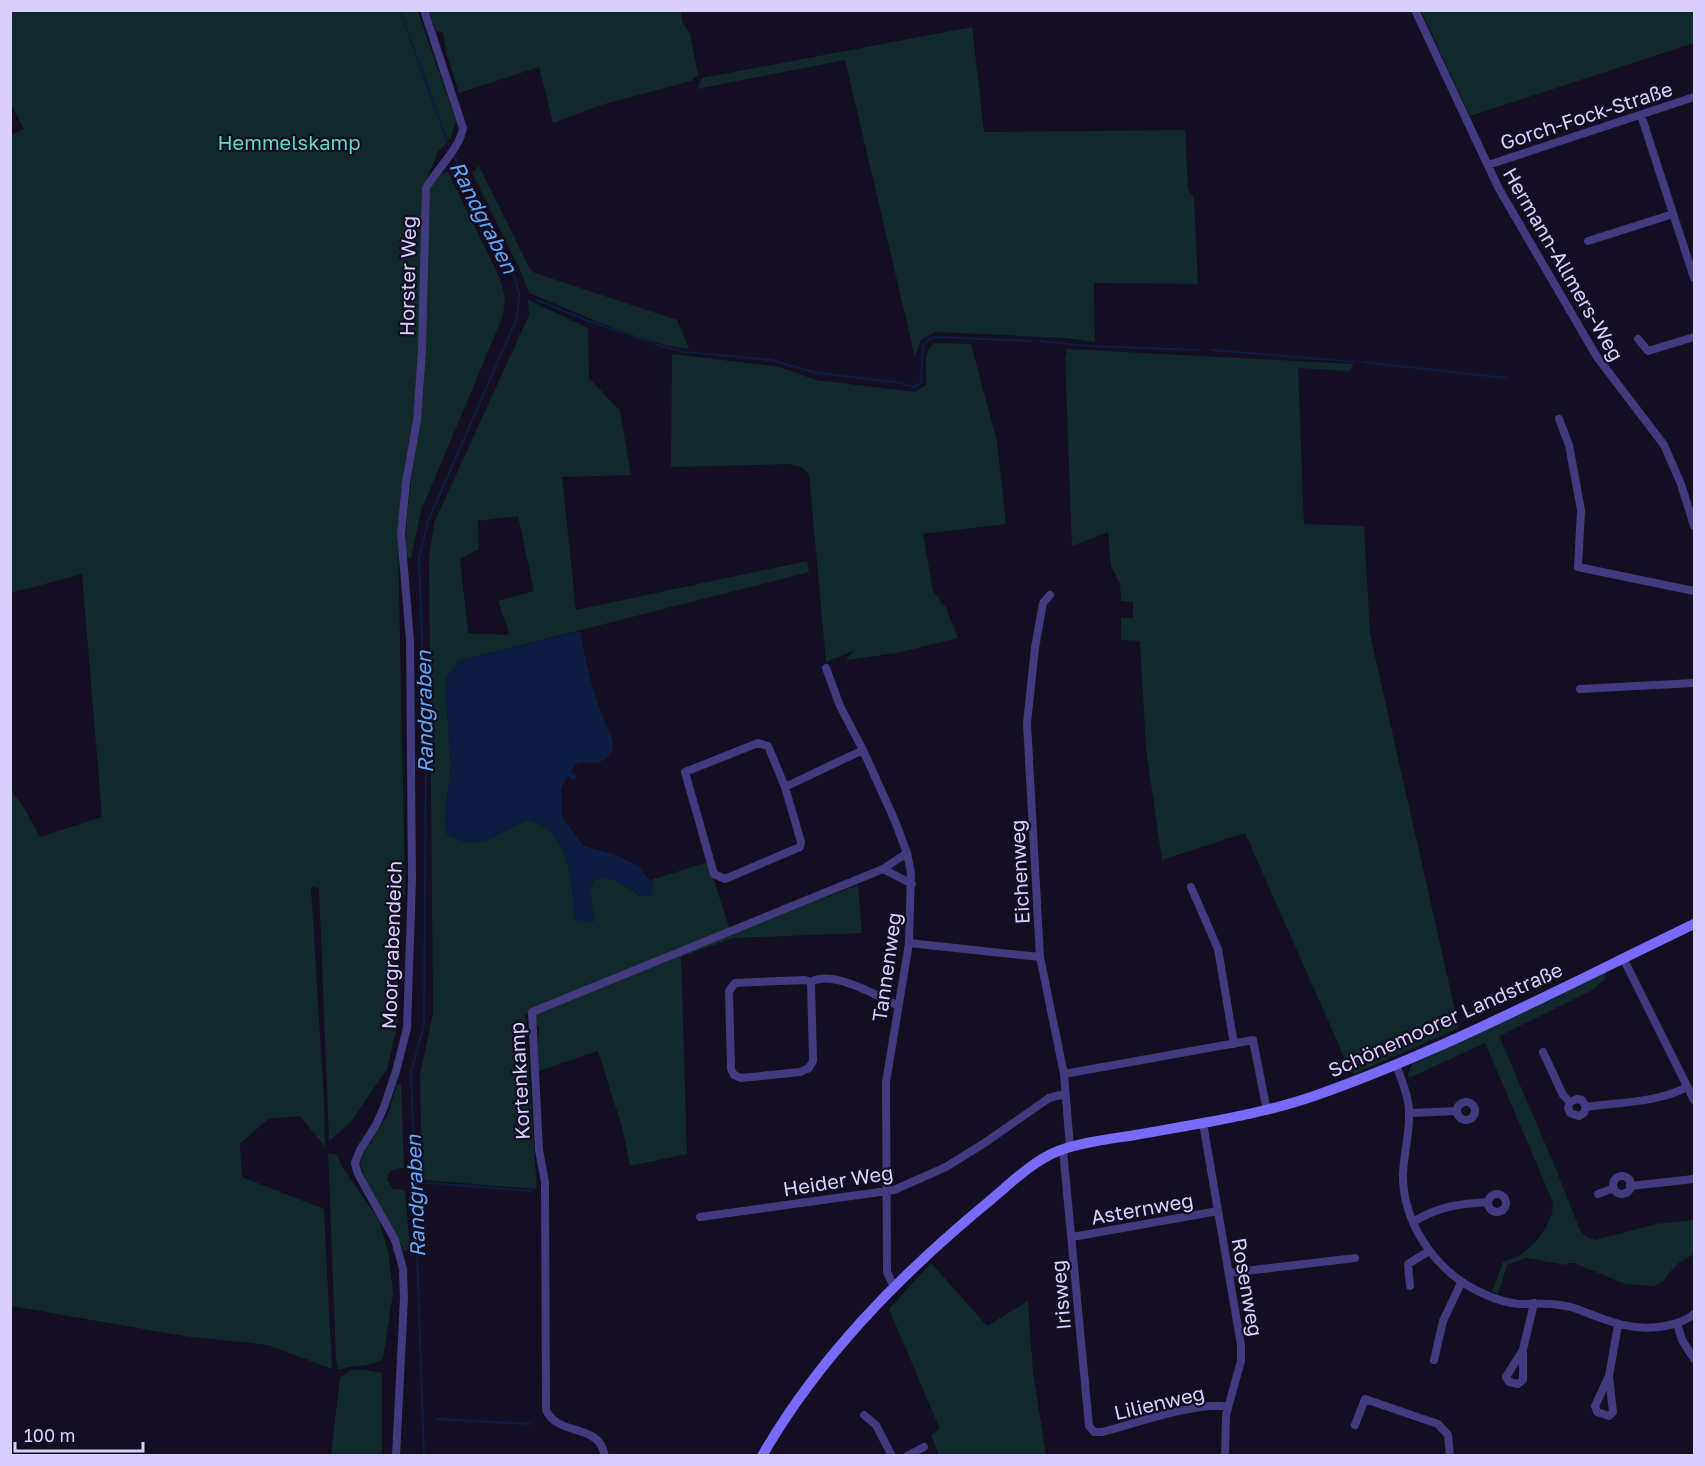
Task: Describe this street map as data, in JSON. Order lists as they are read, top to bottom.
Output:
{
  "streets": {
    "street": [
      "Gorch-Fock-Straße",
      "Hermann-Allmers-Weg",
      "Horster Weg",
      "Eichenweg",
      "Moorgrabendeich",
      "Tannenweg",
      "Schönemoorer Landstraße",
      "Kortenkamp",
      "Heider Weg",
      "Asternweg",
      "Rosenweg",
      "Irisweg",
      "Lilienweg"
    ]
  },
  "crossings": [
    ["Gorch-Fock-Straße", "Hermann-Allmers-Weg"],
    ["Horster Weg", "Moorgrabendeich"],
    ["Eichenweg", "Schönemoorer Landstraße"],
    ["Eichenweg", "Heider Weg"],
    ["Eichenweg", "Irisweg"],
    ["Tannenweg", "Schönemoorer Landstraße"],
    ["Tannenweg", "Kortenkamp"],
    ["Tannenweg", "Heider Weg"],
    ["Schönemoorer Landstraße", "Rosenweg"],
    ["Schönemoorer Landstraße", "Irisweg"],
    ["Asternweg", "Rosenweg"],
    ["Asternweg", "Irisweg"],
    ["Rosenweg", "Lilienweg"],
    ["Irisweg", "Lilienweg"]
  ],
  "water": ["Randgraben"],
  "parks": ["Hemmelskamp"],
  "scale_bar": "100 m"
}
